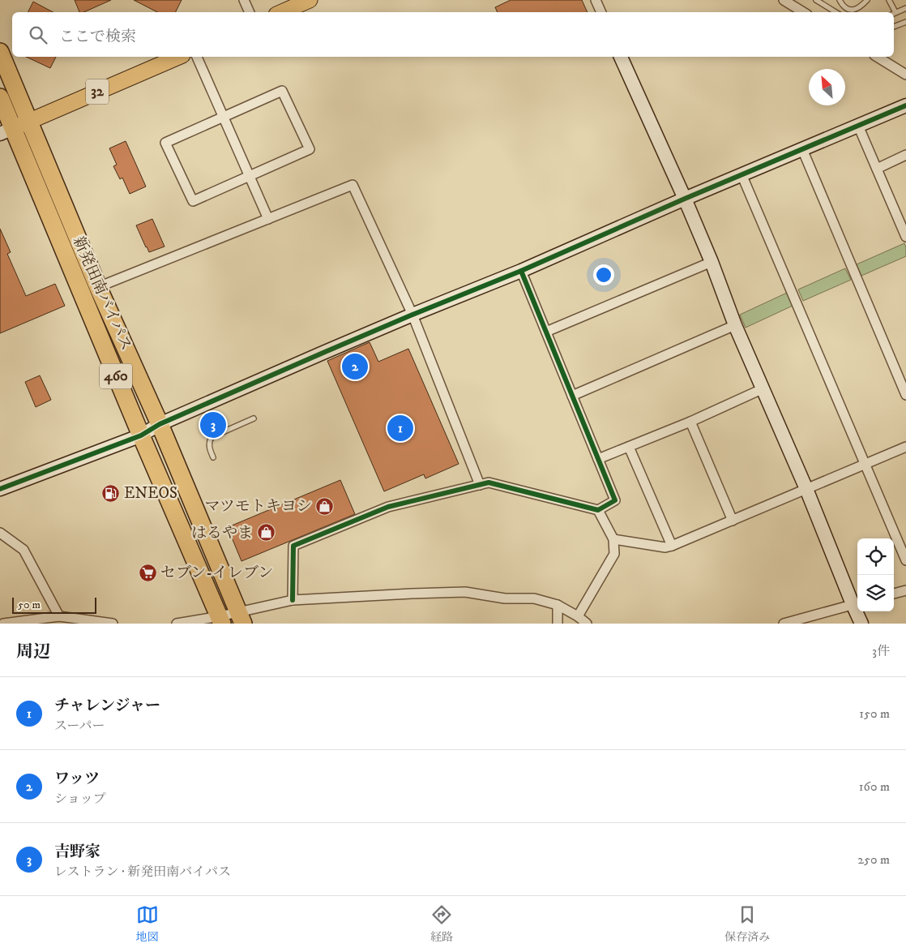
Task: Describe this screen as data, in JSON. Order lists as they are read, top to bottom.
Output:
{
  "streets": {
    "highway": ["新発田南バイパス", "460"],
    "main road": ["32"]
  },
  "crossings": [
    ["32", "新発田南バイパス"]
  ],
  "places": {
    "fuel station": ["ENEOS"],
    "shop": ["マツモトキヨシ", "はるやま"],
    "supermarket": ["セブン-イレブン"]
  },
  "scale_bar": "50 m",
  "north": "top left",
  "page": {
    "search": "ここで検索",
    "pins": ["2", "3", "1"],
    "scale": "50 m",
    "heading": ["周辺", "3件"],
    "list": [
      {
        "mark": "1",
        "name": "チャレンジャー",
        "note": "スーパー",
        "value": "150 m"
      },
      {
        "mark": "2",
        "name": "ワッツ",
        "note": "ショップ",
        "value": "160 m"
      },
      {
        "mark": "3",
        "name": "吉野家",
        "note": "レストラン · 新発田南バイパス",
        "value": "250 m"
      }
    ],
    "nav": ["地図", "経路", "保存済み"]
  }
}
